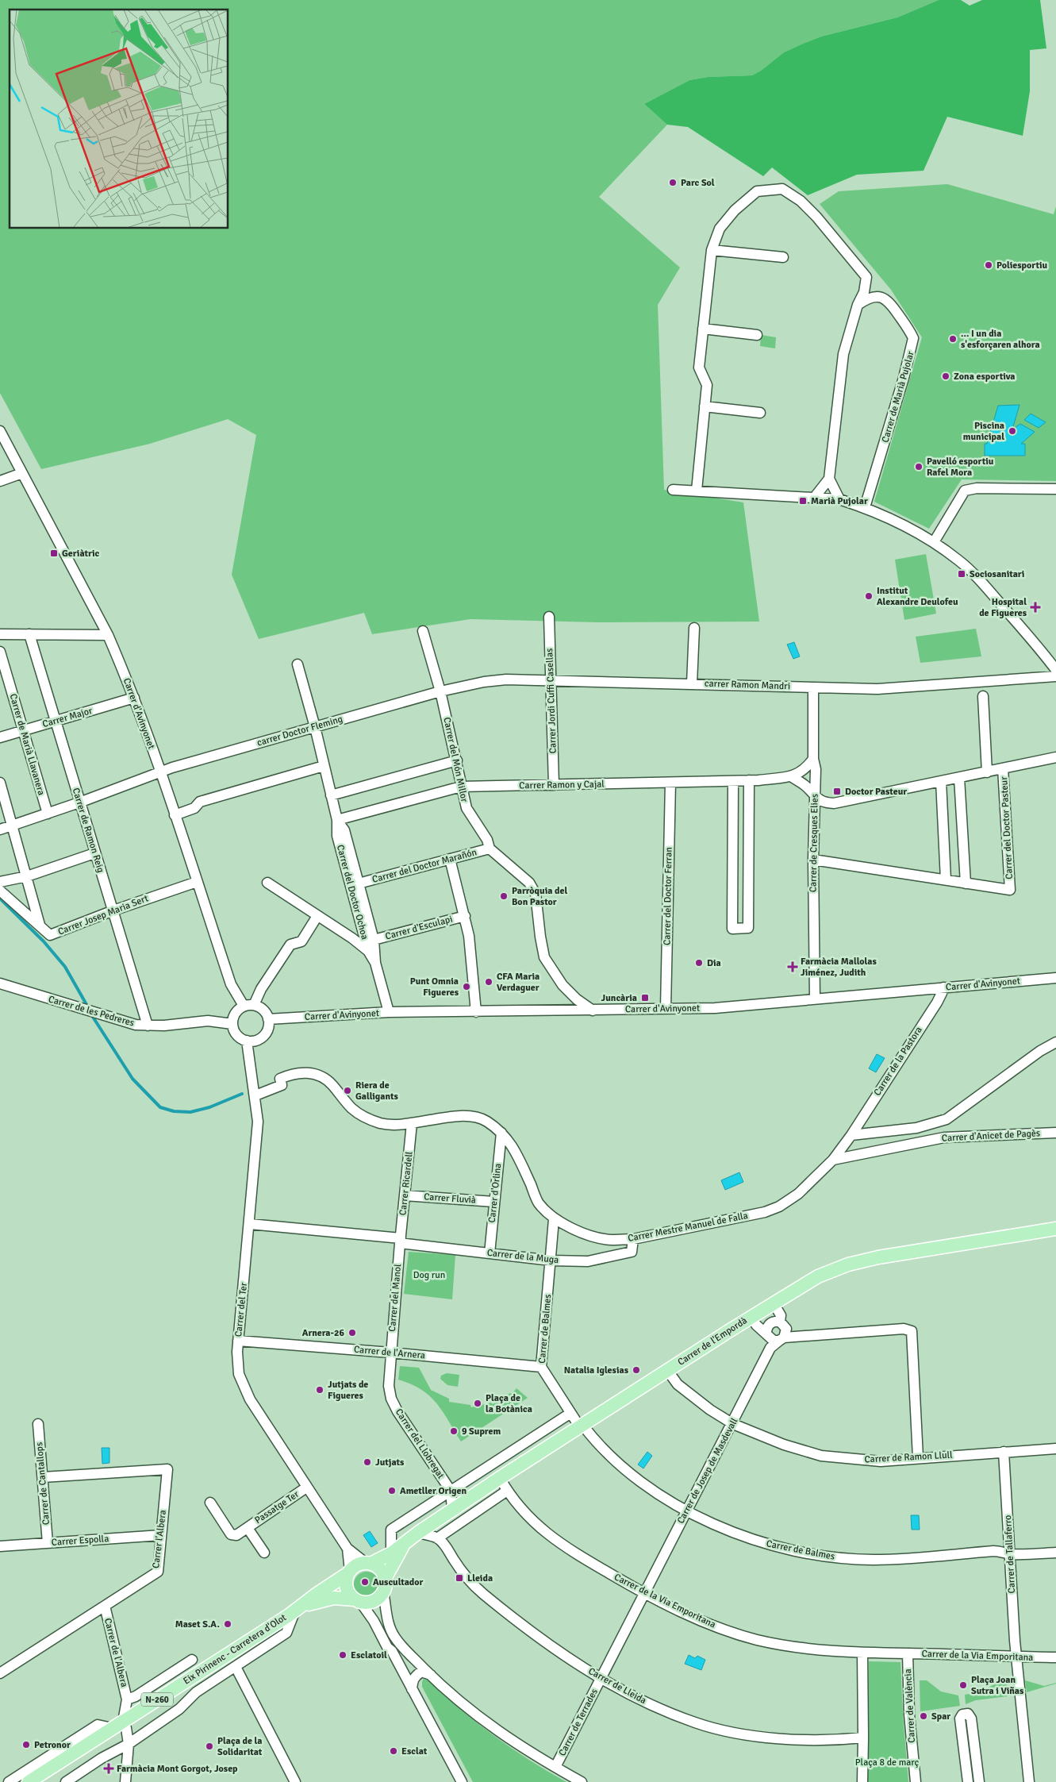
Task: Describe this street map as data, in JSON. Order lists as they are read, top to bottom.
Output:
{
  "streets": {
    "main road": ["Carrer de l'Empordà", "Eix Pirinenc - Carretera d'Olot", "N-260"],
    "street": [
      "Carrer de Marià Pujolar",
      "carrer Ramon Mandri",
      "Carrer Jordi Cuffi Casellas",
      "Carrer d'Avinyonet",
      "Carrer Major",
      "carrer Doctor Fleming",
      "Carrer de Marià Llavanera",
      "Carrer del Món Millor",
      "Carrer Ramon y Cajal",
      "Carrer del Doctor Pasteur",
      "Carrer de Ramon Reig",
      "Carrer de Cresques Elies",
      "Carrer del Doctor Marañón",
      "Carrer del Doctor Ochoa",
      "Carrer del Doctor Ferran",
      "Carrer Josep Maria Sert",
      "Carrer d'Esculapi",
      "Carrer de les Pedreres",
      "Carrer de la Pastora",
      "Carrer d'Anicet de Pagès",
      "Carrer Ricardell",
      "Carrer d'Orlina",
      "Carrer Fluvià",
      "Carrer Mestre Manuel de Falla",
      "Carrer de la Muga",
      "Carrer del Manol",
      "Carrer del Ter",
      "Carrer de Balmes",
      "Carrer de l'Arnera",
      "Carrer del Llobregat",
      "Carrer de Ramon Llull",
      "Carrer de Josep de Masdevall",
      "Carrer de Cantallops",
      "Passatge Ter",
      "Carrer l'Albera",
      "Carrer Espolla",
      "Carrer de Tallaferro",
      "Carrer de la Via Emporitana",
      "Carrer de l'Albera",
      "Carrer de Lleida",
      "Carrer de València",
      "Carrer de Terrades"
    ]
  },
  "crossings": [
    ["carrer Ramon Mandri", "Carrer Jordi Cuffi Casellas"],
    ["carrer Ramon Mandri", "carrer Doctor Fleming"],
    ["carrer Ramon Mandri", "Carrer del Món Millor"],
    ["carrer Ramon Mandri", "Carrer de Cresques Elies"],
    ["Carrer Jordi Cuffi Casellas", "Carrer Ramon y Cajal"],
    ["Carrer d'Avinyonet", "Carrer Major"],
    ["Carrer d'Avinyonet", "carrer Doctor Fleming"],
    ["Carrer d'Avinyonet", "Carrer del Món Millor"],
    ["Carrer d'Avinyonet", "Carrer de Cresques Elies"],
    ["Carrer d'Avinyonet", "Carrer del Doctor Ochoa"],
    ["Carrer d'Avinyonet", "Carrer del Doctor Ferran"],
    ["Carrer d'Avinyonet", "Carrer Josep Maria Sert"],
    ["Carrer d'Avinyonet", "Carrer de les Pedreres"],
    ["Carrer d'Avinyonet", "Carrer de la Pastora"],
    ["Carrer d'Avinyonet", "Carrer del Ter"],
    ["Carrer Major", "Carrer de Marià Llavanera"],
    ["Carrer Major", "Carrer de Ramon Reig"],
    ["carrer Doctor Fleming", "Carrer de Marià Llavanera"],
    ["carrer Doctor Fleming", "Carrer del Món Millor"],
    ["carrer Doctor Fleming", "Carrer de Ramon Reig"],
    ["carrer Doctor Fleming", "Carrer del Doctor Ochoa"],
    ["Carrer del Món Millor", "Carrer Ramon y Cajal"],
    ["Carrer del Món Millor", "Carrer del Doctor Marañón"],
    ["Carrer Ramon y Cajal", "Carrer de Cresques Elies"],
    ["Carrer Ramon y Cajal", "Carrer del Doctor Ochoa"],
    ["Carrer Ramon y Cajal", "Carrer del Doctor Ferran"],
    ["Carrer del Doctor Pasteur", "Carrer de Cresques Elies"],
    ["Carrer de Ramon Reig", "Carrer Josep Maria Sert"],
    ["Carrer de Ramon Reig", "Carrer de les Pedreres"],
    ["Carrer del Doctor Marañón", "Carrer del Doctor Ochoa"],
    ["Carrer del Doctor Ochoa", "Carrer d'Esculapi"],
    ["Carrer de les Pedreres", "Carrer del Ter"],
    ["Carrer de la Pastora", "Carrer Mestre Manuel de Falla"],
    ["Carrer d'Anicet de Pagès", "Carrer Mestre Manuel de Falla"],
    ["Carrer Ricardell", "Carrer Fluvià"],
    ["Carrer Ricardell", "Carrer Mestre Manuel de Falla"],
    ["Carrer Ricardell", "Carrer de la Muga"],
    ["Carrer Ricardell", "Carrer del Manol"],
    ["Carrer d'Orlina", "Carrer Fluvià"],
    ["Carrer d'Orlina", "Carrer Mestre Manuel de Falla"],
    ["Carrer d'Orlina", "Carrer de la Muga"],
    ["Carrer Mestre Manuel de Falla", "Carrer de la Muga"],
    ["Carrer Mestre Manuel de Falla", "Carrer del Ter"],
    ["Carrer Mestre Manuel de Falla", "Carrer de Balmes"],
    ["Carrer de la Muga", "Carrer del Manol"],
    ["Carrer de la Muga", "Carrer del Ter"],
    ["Carrer de la Muga", "Carrer de Balmes"],
    ["Carrer del Manol", "Carrer de l'Arnera"],
    ["Carrer del Manol", "Carrer del Llobregat"],
    ["Carrer del Ter", "Carrer de l'Arnera"],
    ["Carrer del Ter", "Passatge Ter"],
    ["Carrer de Balmes", "Carrer de l'Empordà"],
    ["Carrer de Balmes", "Carrer de l'Arnera"],
    ["Carrer de Balmes", "Carrer de Josep de Masdevall"],
    ["Carrer de Balmes", "Carrer de Tallaferro"],
    ["Carrer de l'Empordà", "Carrer de Ramon Llull"],
    ["Carrer de l'Empordà", "Carrer de la Via Emporitana"],
    ["Carrer de l'Empordà", "Eix Pirinenc - Carretera d'Olot"],
    ["Carrer de l'Empordà", "N-260"],
    ["Carrer de l'Arnera", "Carrer del Llobregat"],
    ["Carrer de Ramon Llull", "Carrer de Josep de Masdevall"],
    ["Carrer de Ramon Llull", "Carrer de Tallaferro"],
    ["Carrer de Josep de Masdevall", "Carrer de la Via Emporitana"],
    ["Carrer de Josep de Masdevall", "Carrer de Terrades"],
    ["Carrer de Cantallops", "Carrer l'Albera"],
    ["Carrer de Cantallops", "Carrer Espolla"],
    ["Carrer l'Albera", "Carrer Espolla"],
    ["Carrer l'Albera", "Carrer de l'Albera"],
    ["Carrer de Tallaferro", "Carrer de la Via Emporitana"],
    ["Carrer de la Via Emporitana", "Carrer de València"],
    ["Carrer de la Via Emporitana", "Carrer de Terrades"],
    ["Eix Pirinenc - Carretera d'Olot", "N-260"],
    ["Carrer de Lleida", "Carrer de Terrades"]
  ],
  "parks": ["Dog run", "Plaça 8 de març"],
  "places": {
    "other": [
      "Parc Sol",
      "Poliesportiu",
      "... I un dia s'esforçaren alhora",
      "Zona esportiva",
      "Piscina municipal",
      "Pavelló esportiu Rafel Mora",
      "Institut Alexandre Deulofeu",
      "Parròquia del Bon Pastor",
      "Dia",
      "CFA Maria Verdaguer",
      "Punt Omnia Figueres",
      "Riera de Galligants",
      "Arnera-26",
      "Natalia Iglesias",
      "Jutjats de Figueres",
      "Plaça de la Botànica",
      "9 Suprem",
      "Jutjats",
      "Ametller Origen",
      "Auscultador",
      "Maset S.A.",
      "Esclatoil",
      "Plaça Joan Sutra i Viñas",
      "Spar",
      "Petronor",
      "Plaça de la Solidaritat",
      "Esclat"
    ],
    "transit": [
      "Marià Pujolar",
      "Geriàtric",
      "Sociosanitari",
      "Doctor Pasteur",
      "Juncària",
      "Lleida"
    ],
    "health": ["Hospital de Figueres", "Farmàcia Mallolas Jiménez, Judith", "Farmàcia Mont Gorgot, Josep"]
  }
}
